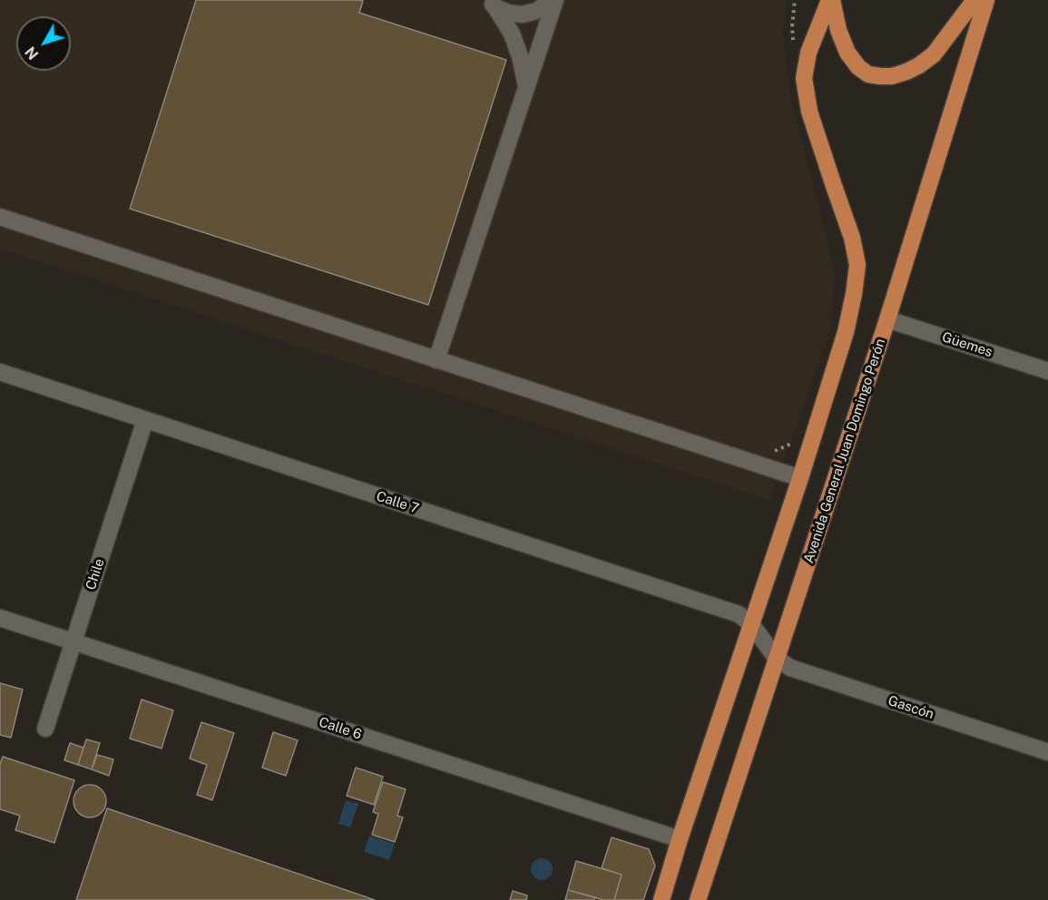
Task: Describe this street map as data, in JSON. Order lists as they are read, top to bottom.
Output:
{
  "streets": {
    "main road": ["Avenida General Juan Domingo Perón"],
    "street": [
      "Güemes",
      "Calle 7",
      "Chile",
      "Gascón",
      "Calle 6"
    ]
  },
  "crossings": [
    ["Güemes", "Avenida General Juan Domingo Perón"],
    ["Avenida General Juan Domingo Perón", "Calle 7"],
    ["Avenida General Juan Domingo Perón", "Gascón"],
    ["Calle 7", "Chile"],
    ["Calle 7", "Gascón"],
    ["Chile", "Calle 6"]
  ],
  "north": "bottom left"
}
